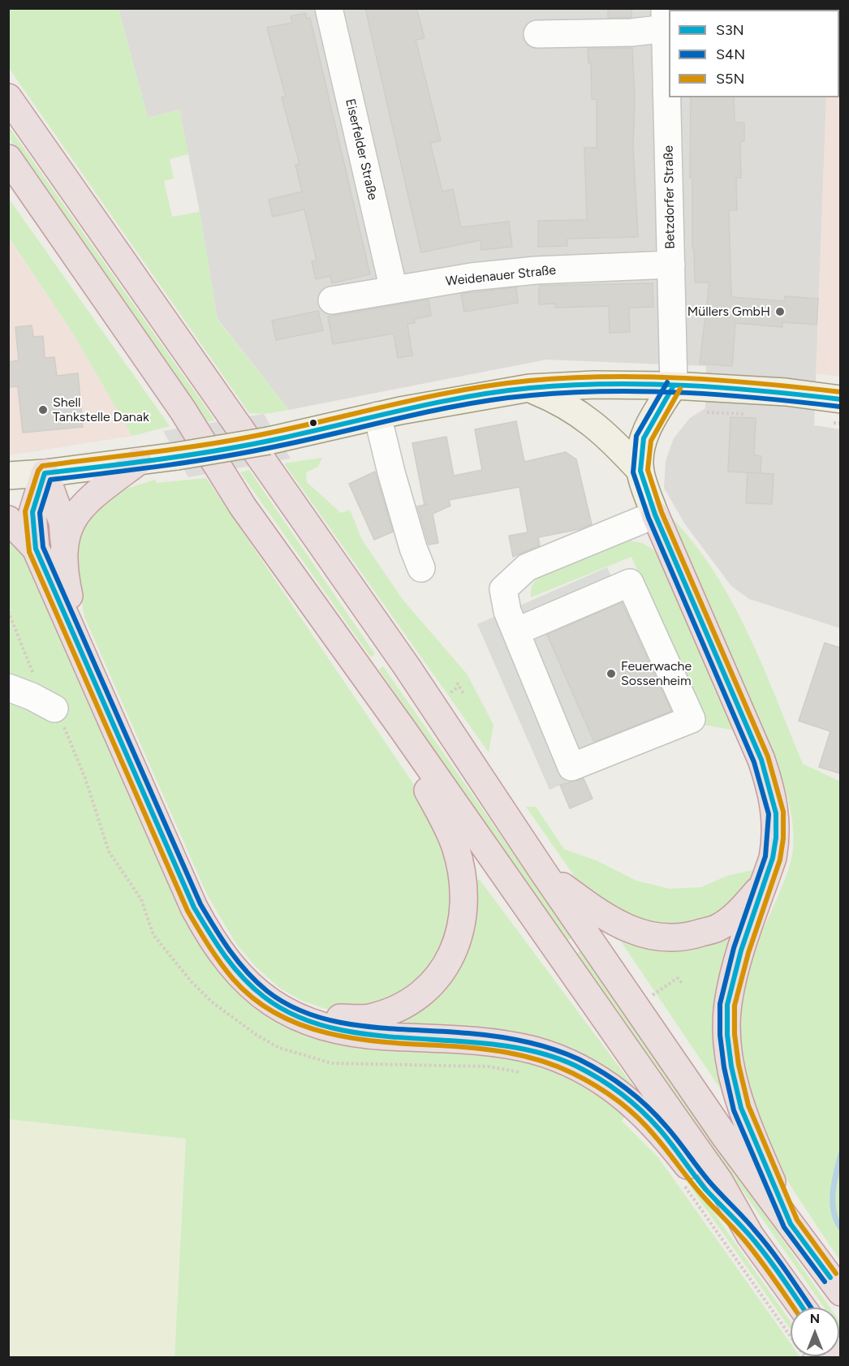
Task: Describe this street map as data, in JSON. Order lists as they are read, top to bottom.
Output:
{
  "streets": {
    "street": ["Eiserfelder Straße", "Betzdorfer Straße", "Weidenauer Straße"]
  },
  "crossings": [
    ["Eiserfelder Straße", "Weidenauer Straße"],
    ["Betzdorfer Straße", "Weidenauer Straße"]
  ],
  "places": ["Müllers GmbH", "Shell Tankstelle Danak", "Feuerwache Sossenheim"],
  "lines": ["transit line S5N", "transit line S4N", "transit line S3N"],
  "legend": ["S3N", "S4N", "S5N"],
  "north": "top"
}
